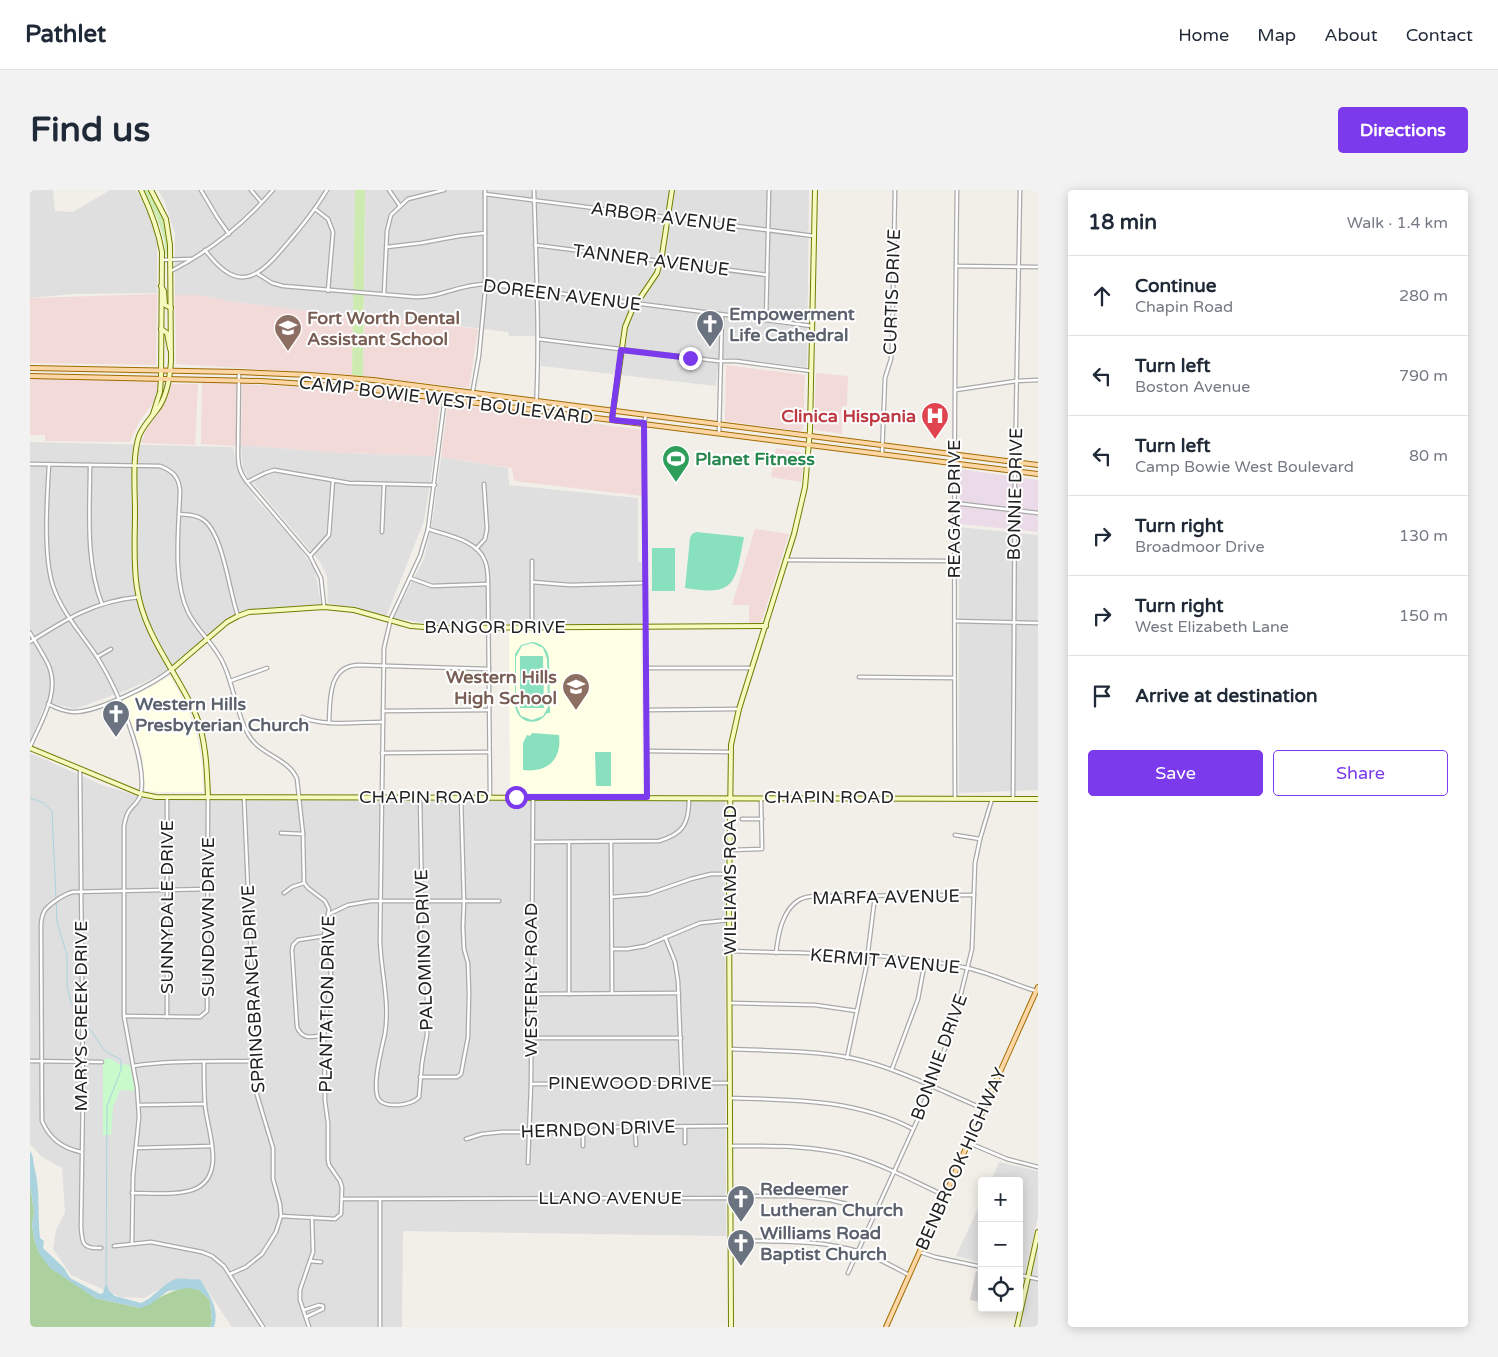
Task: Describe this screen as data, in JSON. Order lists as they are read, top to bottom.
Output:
{
  "streets": {
    "main road": ["CAMP BOWIE WEST BOULEVARD", "BENBROOK HIGHWAY"],
    "street": [
      "ARBOR AVENUE",
      "TANNER AVENUE",
      "CURTIS DRIVE",
      "DOREEN AVENUE",
      "BONNIE DRIVE",
      "REAGAN DRIVE",
      "BANGOR DRIVE",
      "CHAPIN ROAD",
      "WILLIAMS ROAD",
      "MARFA AVENUE",
      "SUNNYDALE DRIVE",
      "SUNDOWN DRIVE",
      "PALOMINO DRIVE",
      "KERMIT AVENUE",
      "WESTERLY ROAD",
      "SPRINGBRANCH DRIVE",
      "PLANTATION DRIVE",
      "MARYS CREEK DRIVE",
      "PINEWOOD DRIVE",
      "HERNDON DRIVE",
      "LLANO AVENUE"
    ]
  },
  "crossings": [
    ["ARBOR AVENUE", "WILLIAMS ROAD"],
    ["CURTIS DRIVE", "CAMP BOWIE WEST BOULEVARD"],
    ["DOREEN AVENUE", "WILLIAMS ROAD"],
    ["CAMP BOWIE WEST BOULEVARD", "BONNIE DRIVE"],
    ["CAMP BOWIE WEST BOULEVARD", "REAGAN DRIVE"],
    ["CAMP BOWIE WEST BOULEVARD", "WILLIAMS ROAD"],
    ["BONNIE DRIVE", "CHAPIN ROAD"],
    ["BONNIE DRIVE", "MARFA AVENUE"],
    ["BONNIE DRIVE", "KERMIT AVENUE"],
    ["BONNIE DRIVE", "LLANO AVENUE"],
    ["REAGAN DRIVE", "CHAPIN ROAD"],
    ["BANGOR DRIVE", "WILLIAMS ROAD"],
    ["CHAPIN ROAD", "WILLIAMS ROAD"],
    ["CHAPIN ROAD", "SUNNYDALE DRIVE"],
    ["CHAPIN ROAD", "SUNDOWN DRIVE"],
    ["CHAPIN ROAD", "PALOMINO DRIVE"],
    ["CHAPIN ROAD", "WESTERLY ROAD"],
    ["CHAPIN ROAD", "SPRINGBRANCH DRIVE"],
    ["CHAPIN ROAD", "MARYS CREEK DRIVE"],
    ["WILLIAMS ROAD", "KERMIT AVENUE"],
    ["WILLIAMS ROAD", "PINEWOOD DRIVE"],
    ["WILLIAMS ROAD", "HERNDON DRIVE"],
    ["WILLIAMS ROAD", "LLANO AVENUE"],
    ["MARFA AVENUE", "KERMIT AVENUE"],
    ["SUNNYDALE DRIVE", "SUNDOWN DRIVE"],
    ["KERMIT AVENUE", "BENBROOK HIGHWAY"],
    ["WESTERLY ROAD", "PINEWOOD DRIVE"],
    ["WESTERLY ROAD", "HERNDON DRIVE"],
    ["PLANTATION DRIVE", "LLANO AVENUE"]
  ],
  "places": {
    "church": [
      "Empowerment Life Cathedral",
      "Western Hills Presbyterian Church",
      "Redeemer Lutheran Church",
      "Williams Road Baptist Church"
    ],
    "school or university": ["Fort Worth Dental Assistant School", "Western Hills High School"],
    "hospital": ["Clinica Hispania"],
    "sports": ["Planet Fitness"]
  },
  "page": {
    "header": "Pathlet",
    "nav": [
      "Home",
      "Map",
      "About",
      "Contact"
    ],
    "buttons": [
      "Directions",
      ["Save", "Share"]
    ],
    "title": "Find us",
    "heading": ["18 min", "Walk · 1.4 km"],
    "list": [
      ["Continue", "Chapin Road", "280 m"],
      ["Turn left", "Boston Avenue", "790 m"],
      ["Turn left", "Camp Bowie West Boulevard", "80 m"],
      ["Turn right", "Broadmoor Drive", "130 m"],
      ["Turn right", "West Elizabeth Lane", "150 m"],
      "Arrive at destination"
    ],
    "map_buttons": ["+", "−"]
  }
}
